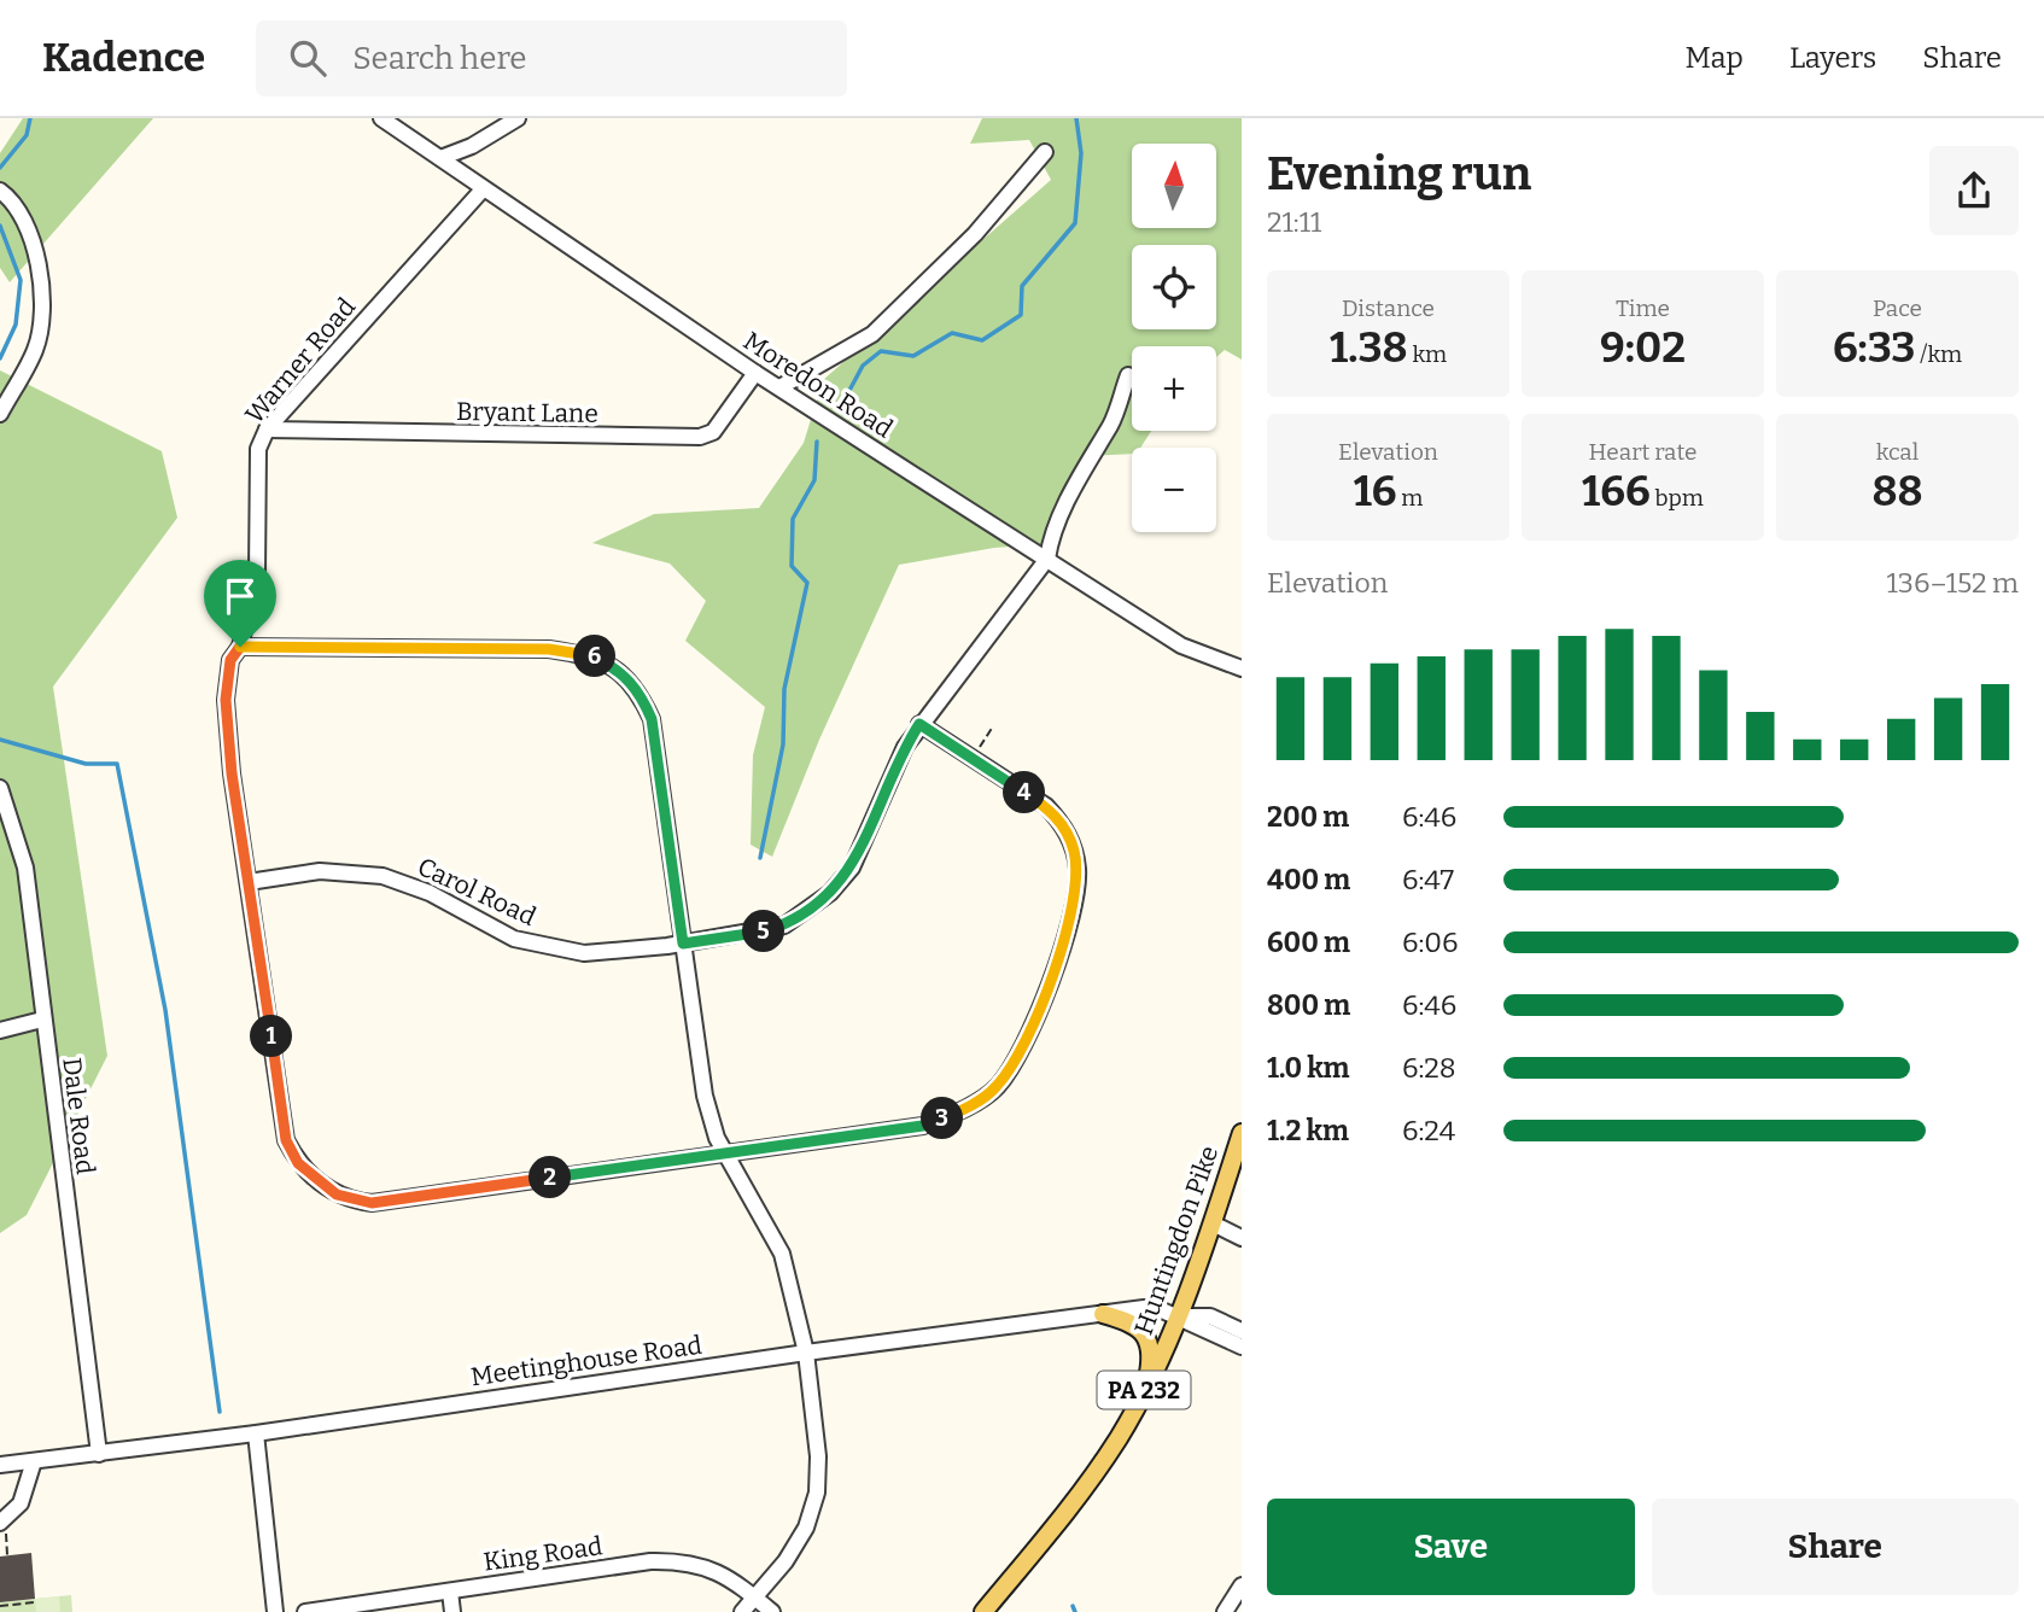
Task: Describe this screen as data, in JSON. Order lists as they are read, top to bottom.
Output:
{
  "streets": {
    "main road": ["Huntingdon Pike", "PA 232"],
    "street": [
      "Warner Road",
      "Moredon Road",
      "Bryant Lane",
      "Carol Road",
      "Dale Road",
      "Meetinghouse Road",
      "King Road"
    ]
  },
  "crossings": [
    ["Warner Road", "Moredon Road"],
    ["Warner Road", "Bryant Lane"],
    ["Warner Road", "Carol Road"],
    ["Moredon Road", "Bryant Lane"],
    ["Moredon Road", "Carol Road"],
    ["Dale Road", "Meetinghouse Road"],
    ["Huntingdon Pike", "Meetinghouse Road"]
  ],
  "north": "top",
  "page": {
    "header": "Kadence",
    "search": "Search here",
    "nav": ["Map", "Layers", "Share"],
    "heading": ["Evening run", "21:11"],
    "map_buttons": ["+", "−"],
    "stats": [
      ["Distance", "1.38 km"],
      ["Time", "9:02"],
      ["Pace", "6:33 /km"],
      ["Elevation", "16 m"],
      ["Heart rate", "166 bpm"],
      ["kcal", "88"]
    ],
    "chart": ["Elevation", "136–152 m"],
    "pins": [
      "6",
      "4",
      "5",
      "1",
      "3",
      "2"
    ],
    "list": [
      {
        "name": "200 m",
        "note": "6:46"
      },
      {
        "name": "400 m",
        "note": "6:47"
      },
      {
        "name": "600 m",
        "note": "6:06"
      },
      {
        "name": "800 m",
        "note": "6:46"
      },
      {
        "name": "1.0 km",
        "note": "6:28"
      },
      {
        "name": "1.2 km",
        "note": "6:24"
      }
    ],
    "buttons": ["Save", "Share"]
  }
}
